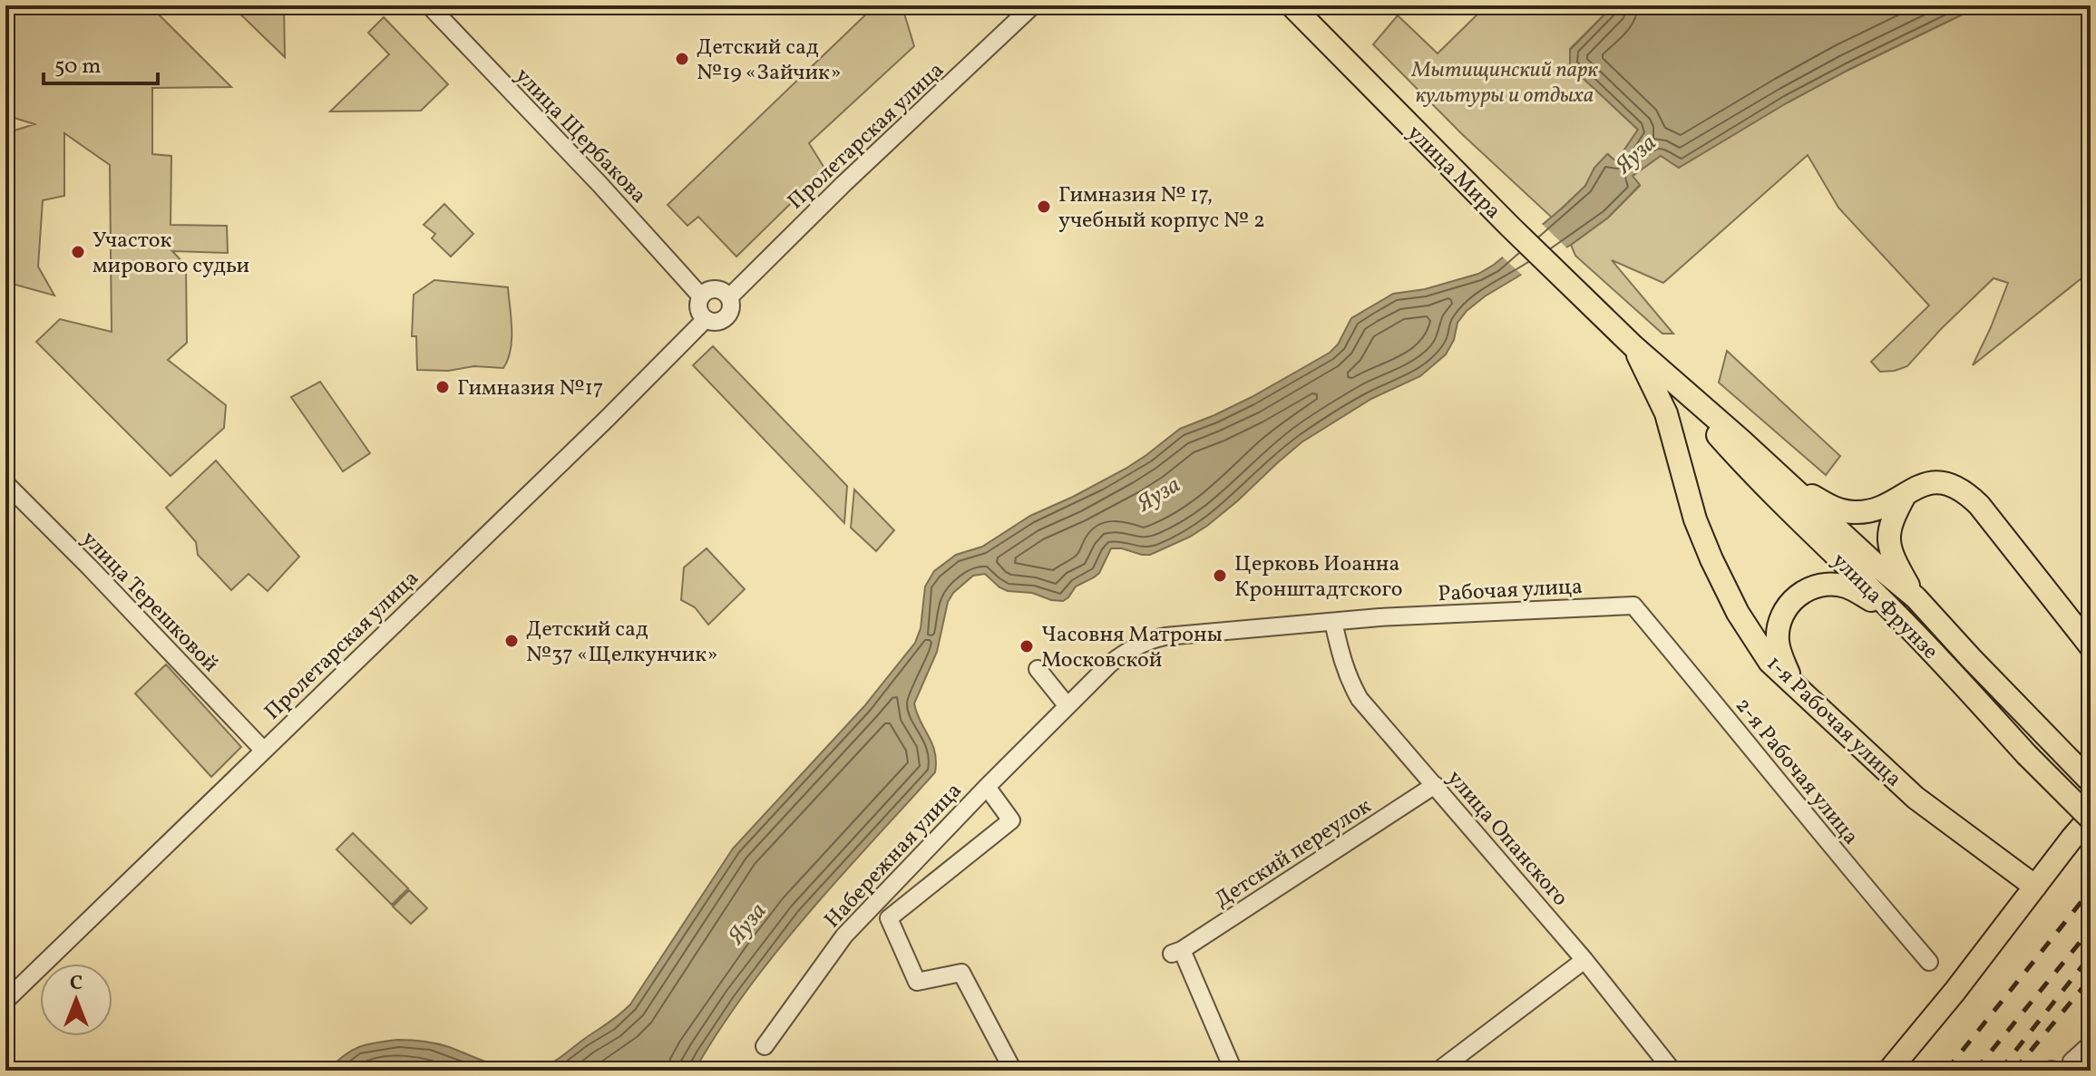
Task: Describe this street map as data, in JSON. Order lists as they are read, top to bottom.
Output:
{
  "streets": {
    "main road": ["улица Мира", "улица Фрунзе", "1-я Рабочая улица"],
    "street": [
      "улица Щербакова",
      "Пролетарская улица",
      "Рабочая улица",
      "улица Терешковой",
      "2-я Рабочая улица",
      "улица Опанского",
      "Детский переулок",
      "Набережная улица"
    ]
  },
  "crossings": [
    ["улица Щербакова", "Пролетарская улица"],
    ["Пролетарская улица", "улица Терешковой"],
    ["улица Мира", "улица Фрунзе"],
    ["Рабочая улица", "2-я Рабочая улица"],
    ["Рабочая улица", "улица Опанского"],
    ["Рабочая улица", "Набережная улица"],
    ["улица Фрунзе", "1-я Рабочая улица"],
    ["улица Опанского", "Детский переулок"]
  ],
  "water": ["Яуза"],
  "parks": ["Мытищинский парк культуры и отдыха"],
  "places": [
    "Детский сад №19 «Зайчик»",
    "Гимназия № 17, учебный корпус № 2",
    "Участок мирового судьи",
    "Гимназия №17",
    "Церковь Иоанна Кронштадтского",
    "Детский сад №37 «Щелкунчик»",
    "Часовня Матроны Московской"
  ],
  "scale_bar": "50 m",
  "north": "top"
}
